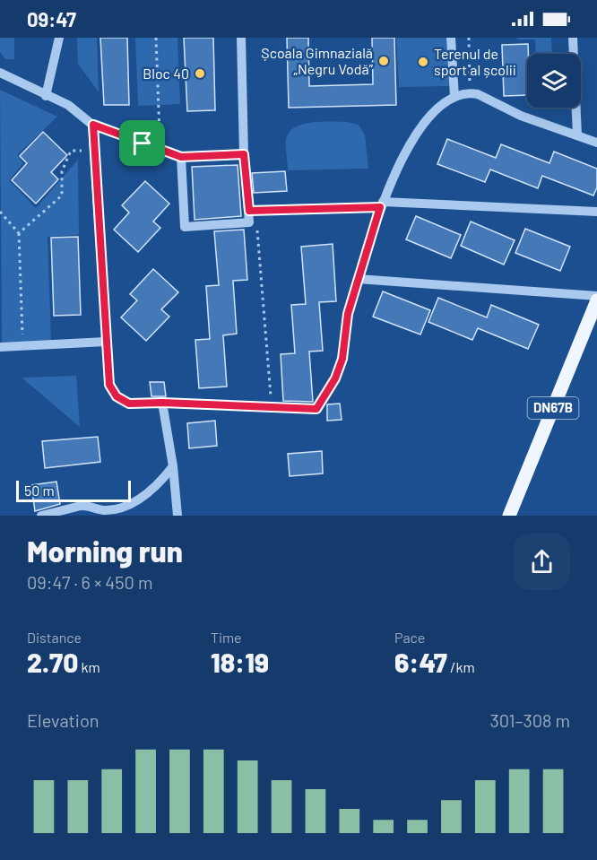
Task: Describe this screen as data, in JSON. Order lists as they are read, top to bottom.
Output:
{
  "streets": {
    "main road": ["DN67B"]
  },
  "places": ["Școala Gimnazială „Negru Vodă”", "Terenul de sport al școlii", "Bloc 40"],
  "scale_bar": "50 m",
  "page": {
    "status": "09:47",
    "scale": "50 m",
    "heading": ["Morning run", "09:47 · 6 × 450 m"],
    "stats": [
      ["Distance", "2.70 km"],
      ["Time", "18:19"],
      ["Pace", "6:47 /km"]
    ],
    "chart": ["Elevation", "301–308 m"]
  }
}
